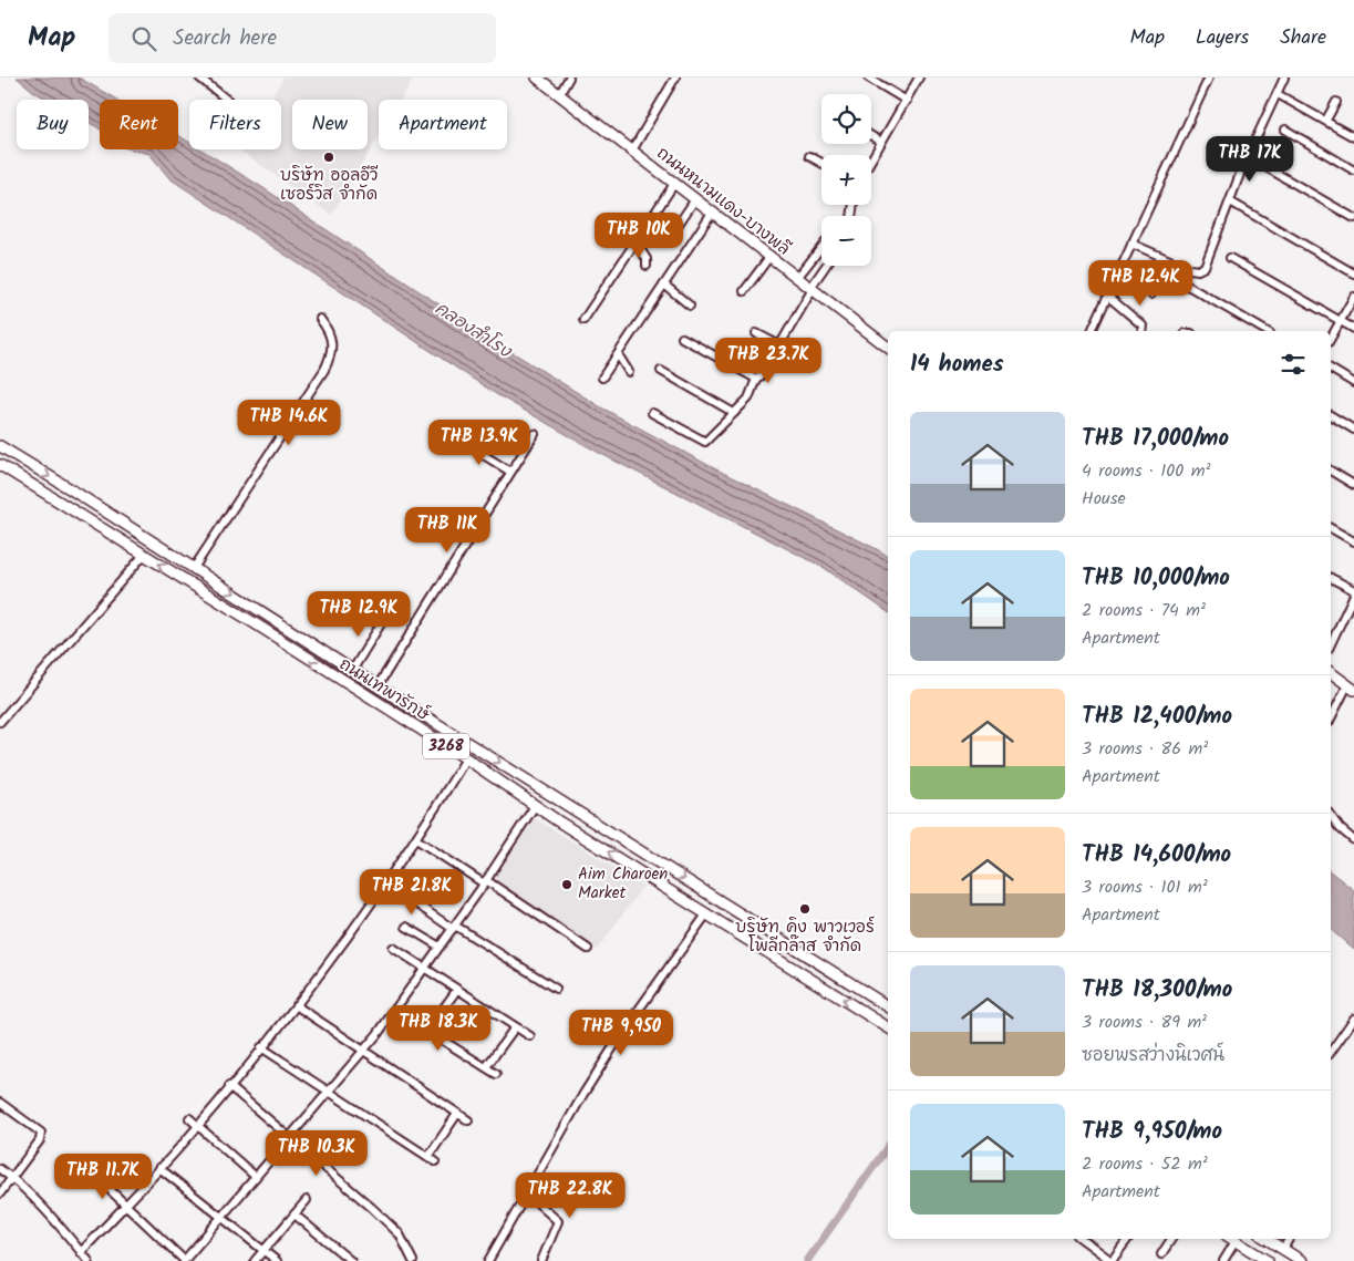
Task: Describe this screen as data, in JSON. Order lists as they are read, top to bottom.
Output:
{
  "streets": {
    "main road": ["ถนนหนามแดง-บางพลี", "ถนนเทพารักษ์", "3268"]
  },
  "water": ["คลองสำโรง"],
  "places": ["บริษัท ออลอีวี เซอร์วิส จำกัด", "Aim Charoen Market", "บริษัท คิง พาวเวอร์ โพลีกล๊าส จำกัด"],
  "page": {
    "header": "Map",
    "search": "Search here",
    "nav": ["Map", "Layers", "Share"],
    "map_buttons": ["+", "−"],
    "chip": [
      "Buy",
      "Rent",
      "Filters",
      "New",
      "Apartment"
    ],
    "price": [
      "THB 17K",
      "THB 10K",
      "THB 12.4K",
      "THB 23.7K",
      "THB 14.6K",
      "THB 13.9K",
      "THB 11K",
      "THB 12.9K",
      "THB 21.8K",
      "THB 18.3K",
      "THB 9,950",
      "THB 10.3K",
      "THB 11.7K",
      "THB 22.8K"
    ],
    "heading": "14 homes",
    "list": [
      {
        "name": "THB 17,000/mo",
        "note": "4 rooms · 100 m² · House"
      },
      {
        "name": "THB 10,000/mo",
        "note": "2 rooms · 74 m² · Apartment"
      },
      {
        "name": "THB 12,400/mo",
        "note": "3 rooms · 86 m² · Apartment"
      },
      {
        "name": "THB 14,600/mo",
        "note": "3 rooms · 101 m² · Apartment"
      },
      {
        "name": "THB 18,300/mo",
        "note": "3 rooms · 89 m² · ซอยพรสว่างนิเวศน์"
      },
      {
        "name": "THB 9,950/mo",
        "note": "2 rooms · 52 m² · Apartment"
      }
    ]
  }
}
